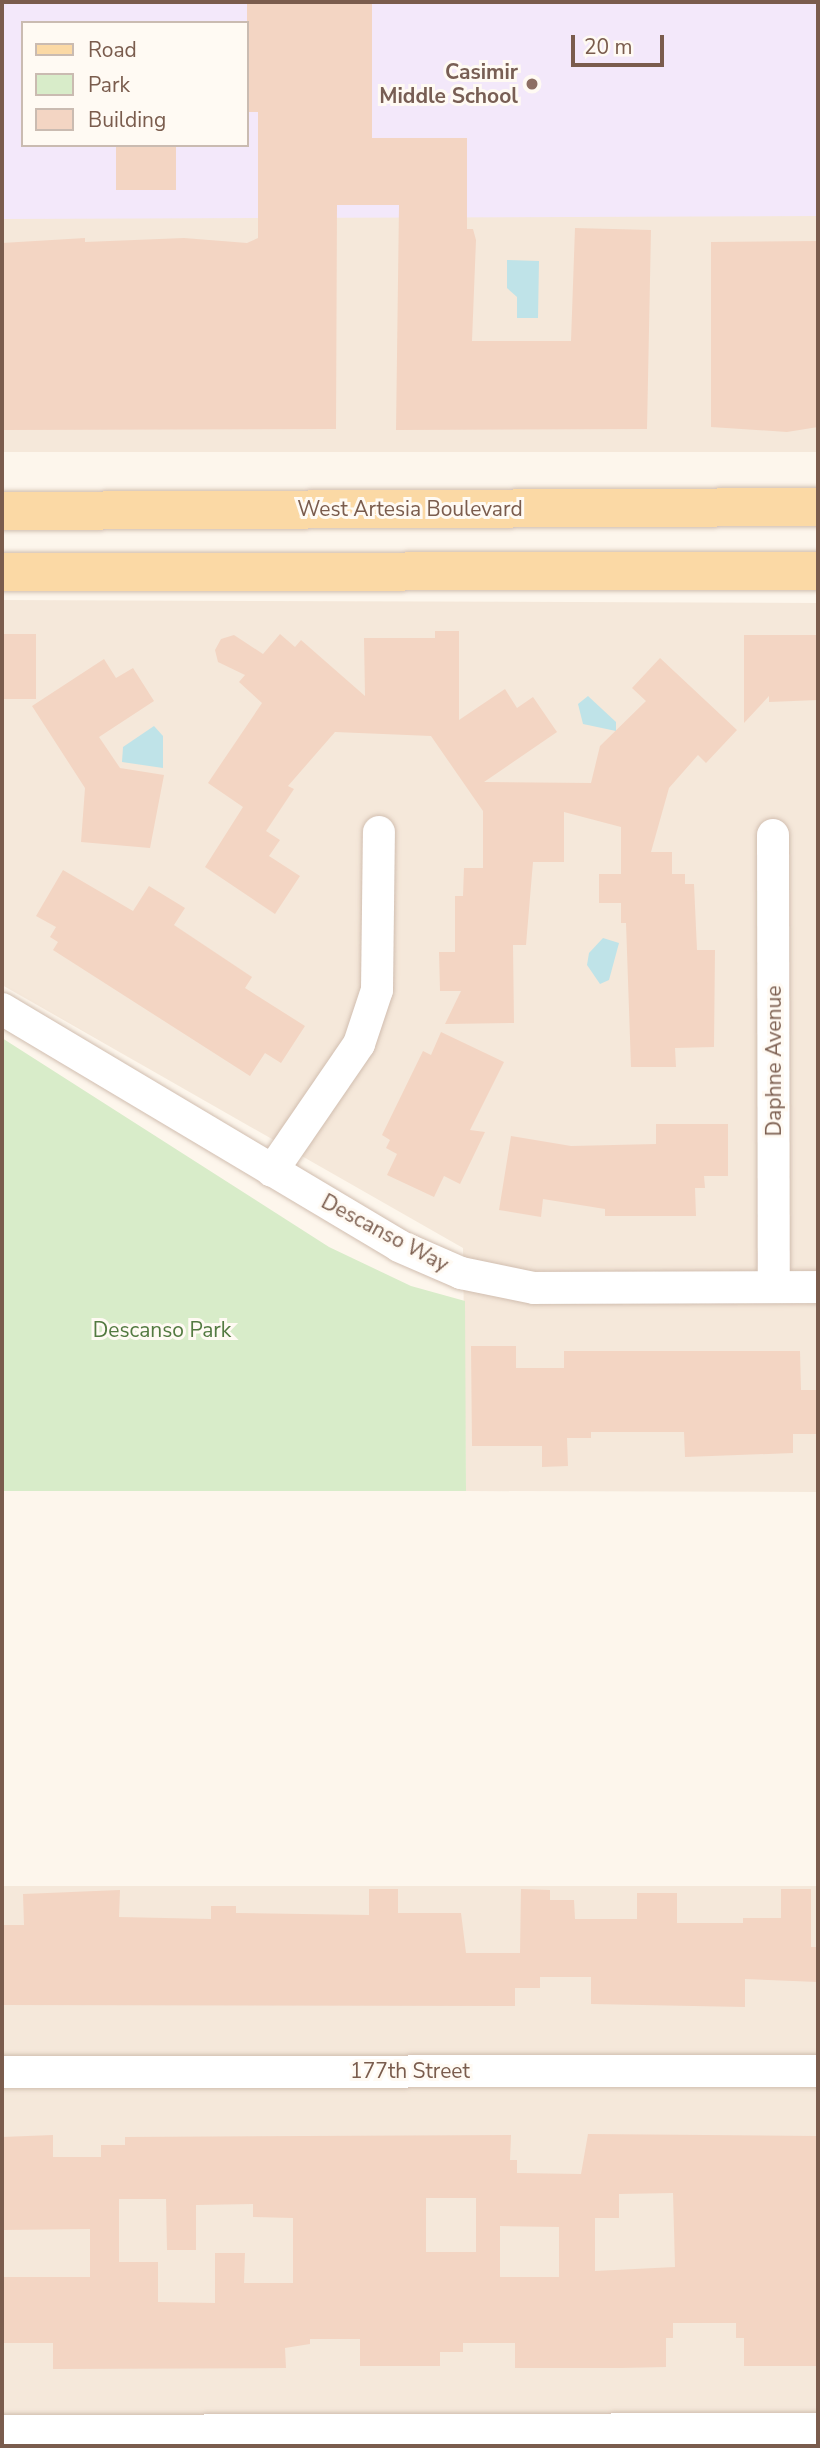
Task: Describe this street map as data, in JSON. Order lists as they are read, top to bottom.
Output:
{
  "streets": {
    "main road": ["West Artesia Boulevard"],
    "street": ["Daphne Avenue", "Descanso Way", "177th Street"]
  },
  "crossings": [
    ["Daphne Avenue", "Descanso Way"]
  ],
  "parks": ["Descanso Park"],
  "places": ["Casimir Middle School"],
  "legend": ["Road", "Park", "Building"],
  "scale_bar": "20 m"
}
